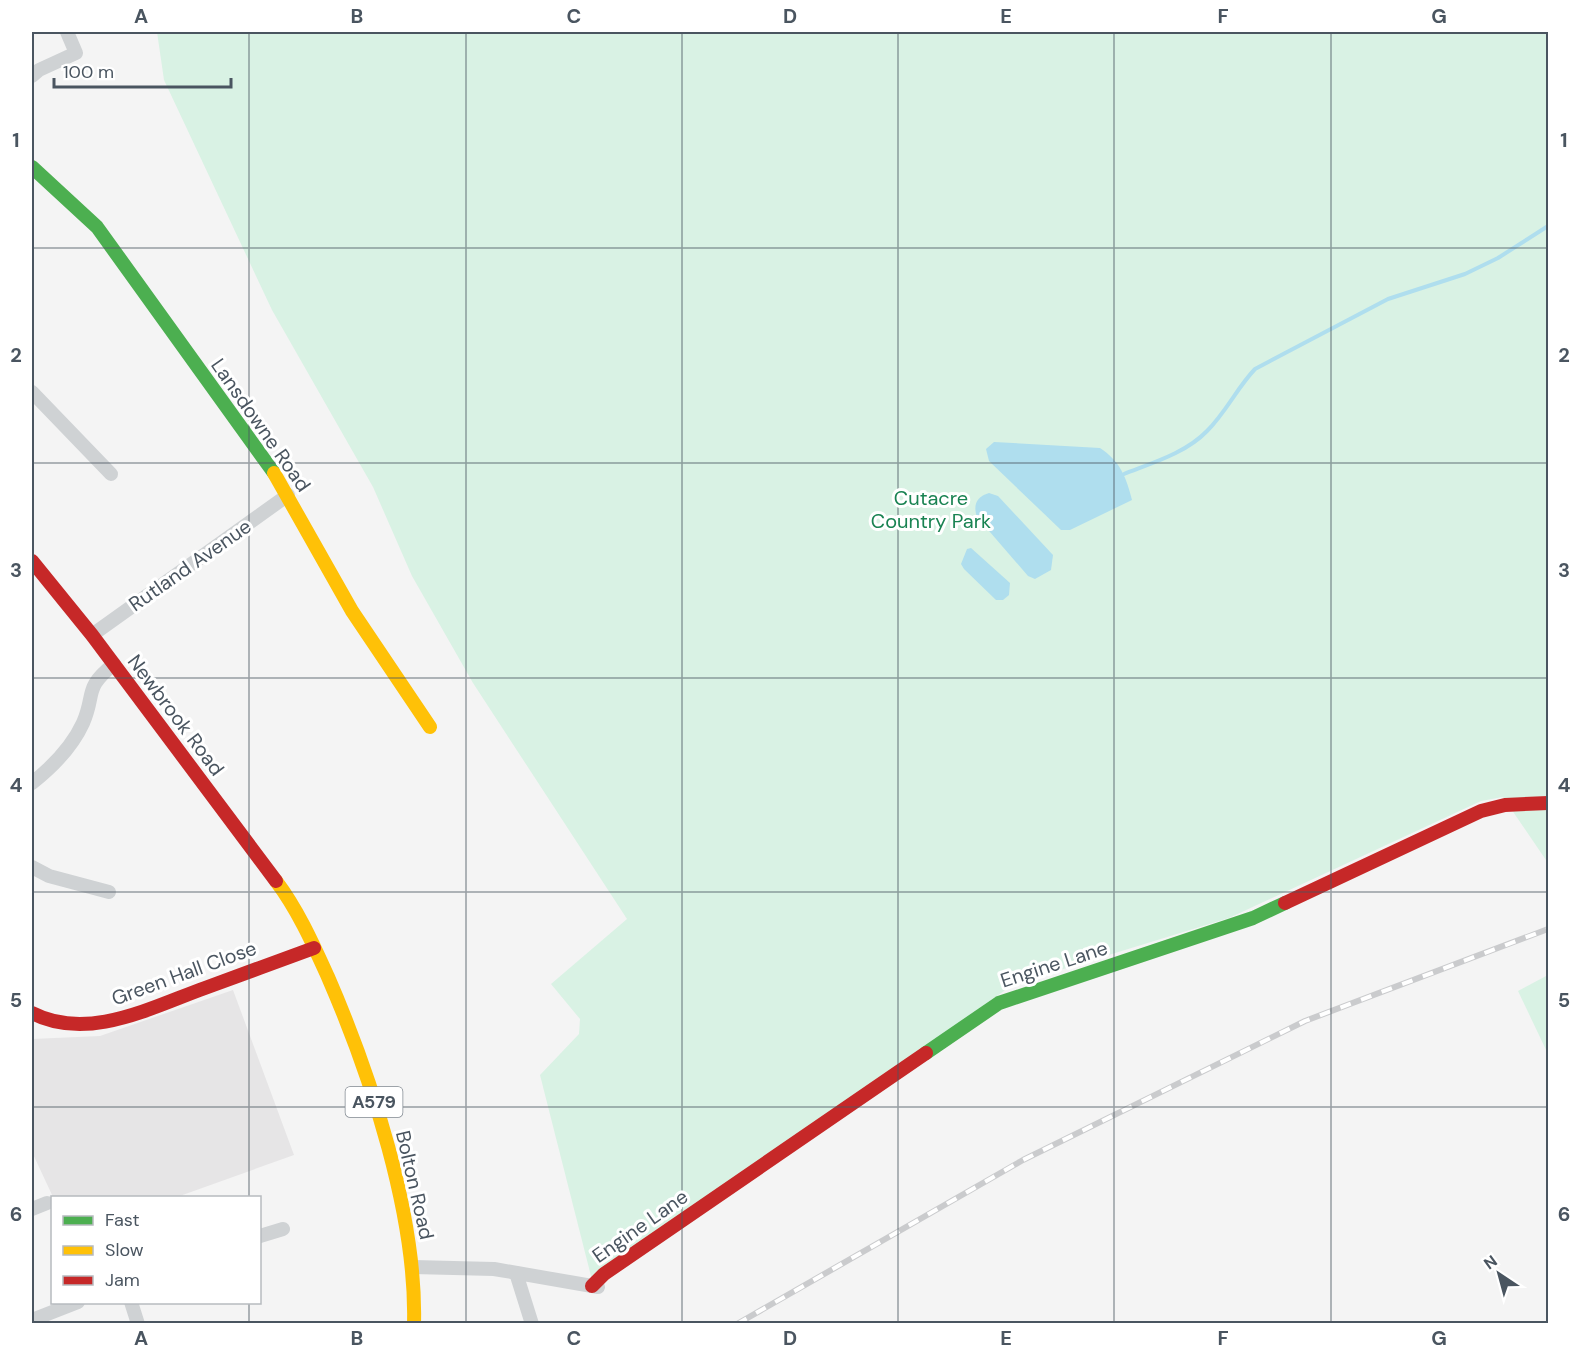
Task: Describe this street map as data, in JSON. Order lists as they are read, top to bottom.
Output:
{
  "streets": {
    "main road": [
      "Lansdowne Road",
      "Newbrook Road",
      "Engine Lane",
      "Green Hall Close",
      "A579",
      "Bolton Road"
    ],
    "street": ["Rutland Avenue"]
  },
  "crossings": [
    ["Lansdowne Road", "Rutland Avenue"],
    ["Rutland Avenue", "Newbrook Road"],
    ["Newbrook Road", "Bolton Road"],
    ["Green Hall Close", "Bolton Road"]
  ],
  "parks": ["Cutacre Country Park"],
  "legend": ["Fast", "Slow", "Jam"],
  "scale_bar": "100 m",
  "north": "top left",
  "grid": {
    "columns": [
      "A",
      "B",
      "C",
      "D",
      "E",
      "F",
      "G"
    ],
    "rows": [
      "1",
      "2",
      "3",
      "4",
      "5",
      "6"
    ]
  }
}
